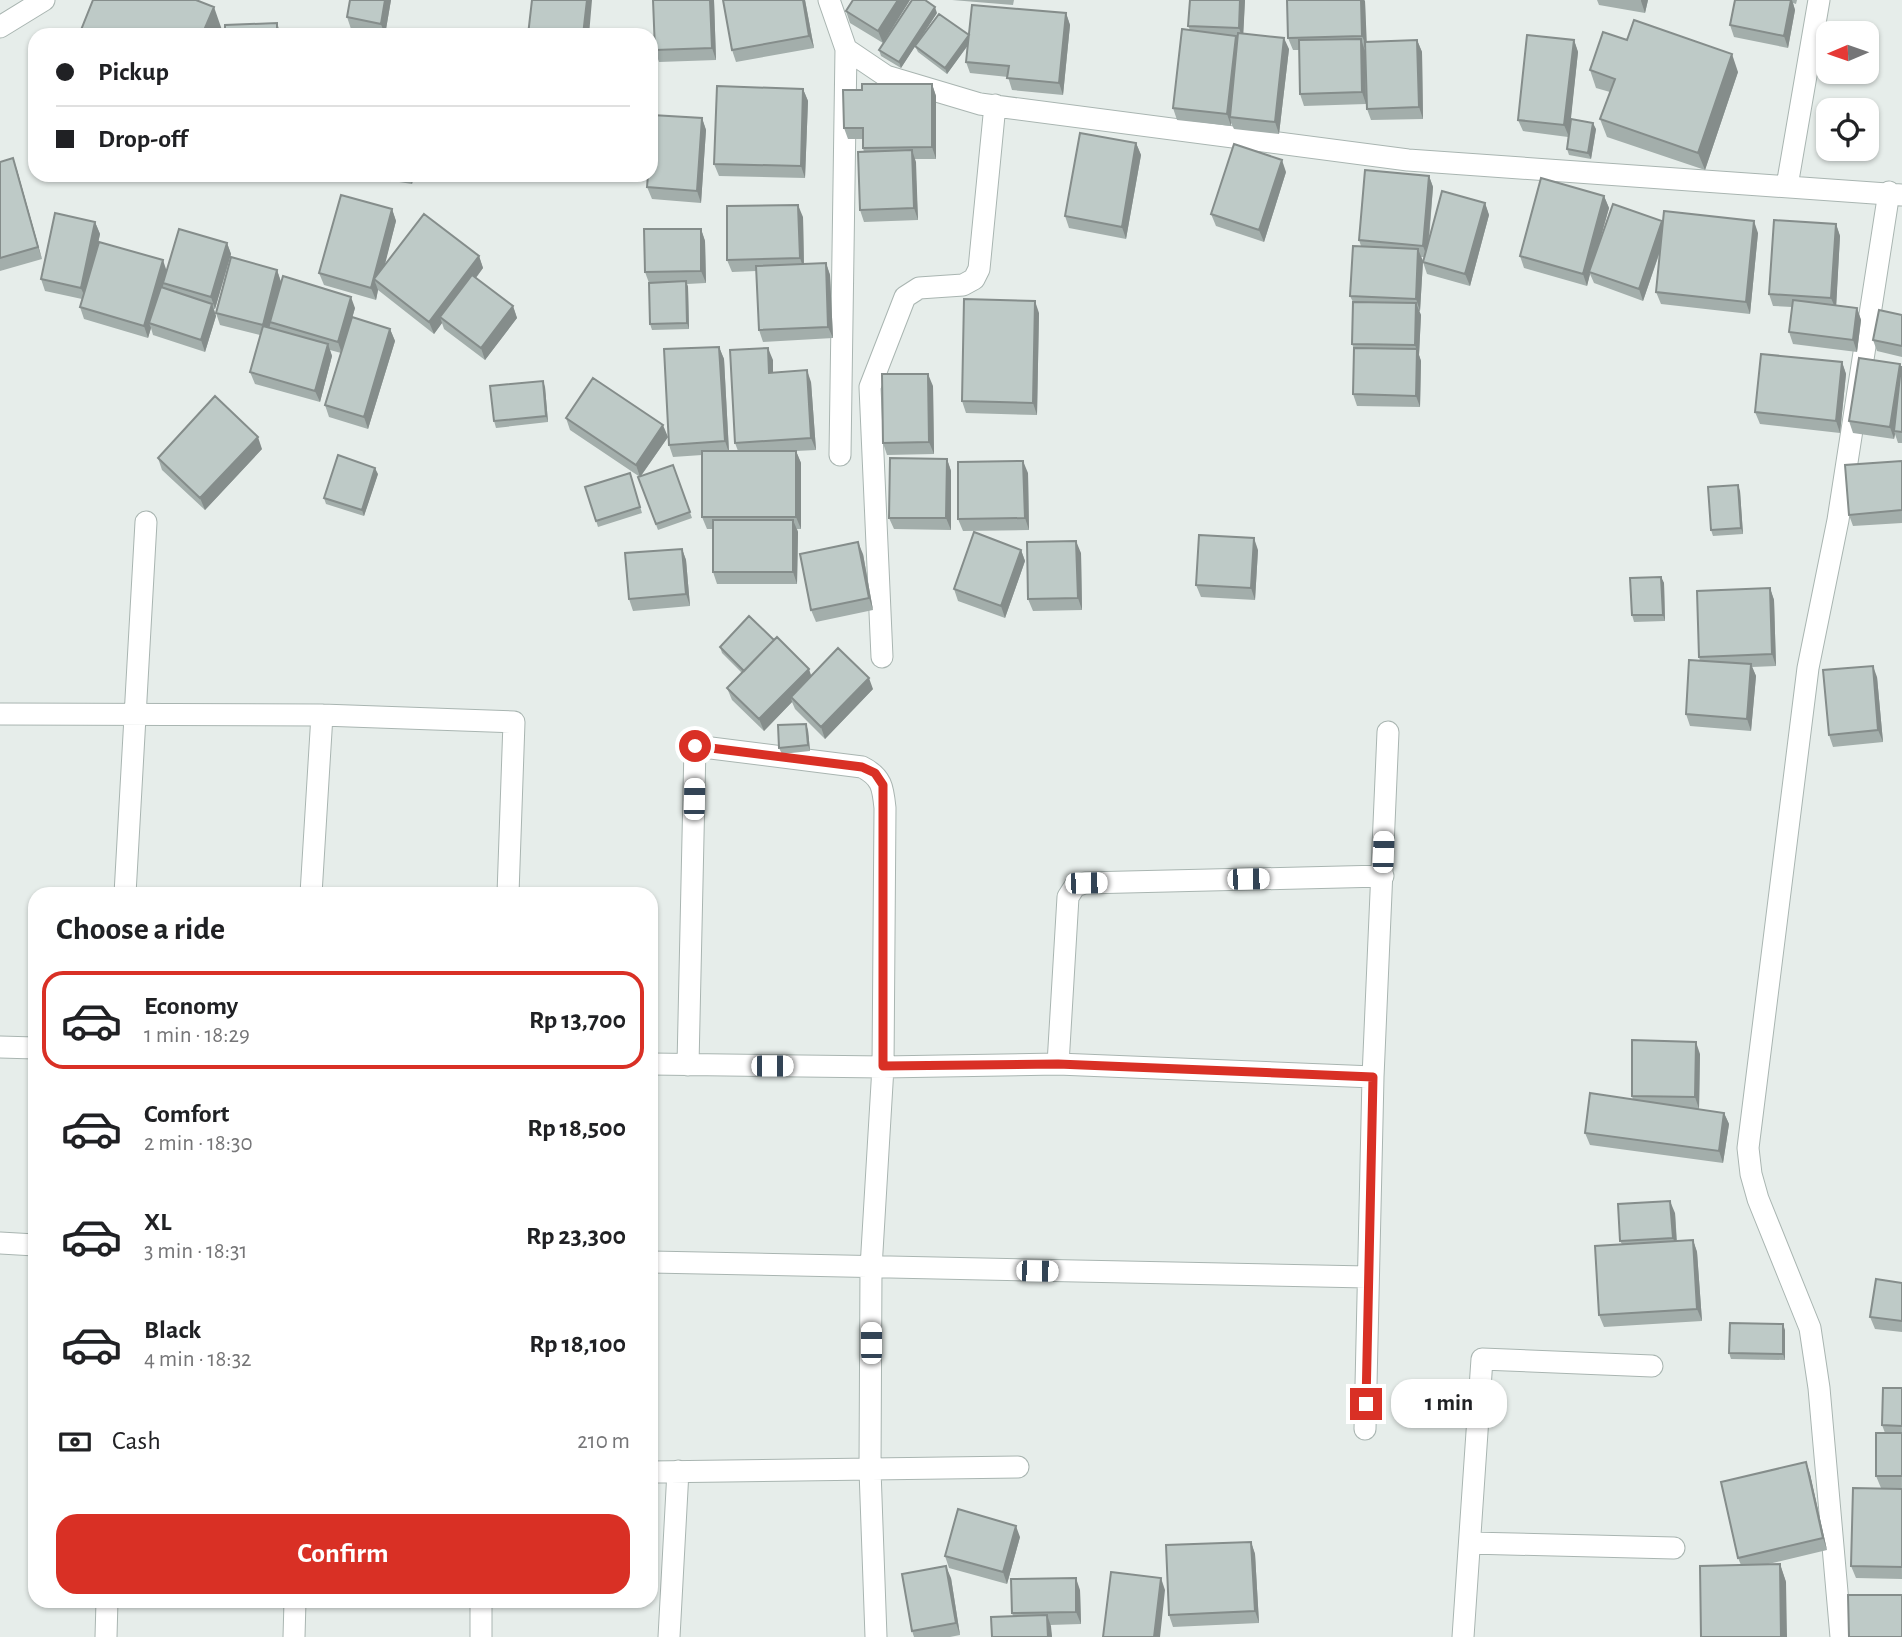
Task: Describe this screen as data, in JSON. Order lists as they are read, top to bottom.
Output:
{
  "north": "left",
  "page": {
    "banner": ["Pickup", "Drop-off"],
    "heading": "Choose a ride",
    "list": [
      {
        "name": "Economy",
        "note": "1 min · 18:29",
        "value": "Rp 13,700"
      },
      {
        "name": "Comfort",
        "note": "2 min · 18:30",
        "value": "Rp 18,500"
      },
      {
        "name": "XL",
        "note": "3 min · 18:31",
        "value": "Rp 23,300"
      },
      {
        "name": "Black",
        "note": "4 min · 18:32",
        "value": "Rp 18,100"
      }
    ],
    "bubble": "1 min",
    "pay": ["Cash", "210 m"],
    "buttons": "Confirm"
  }
}
